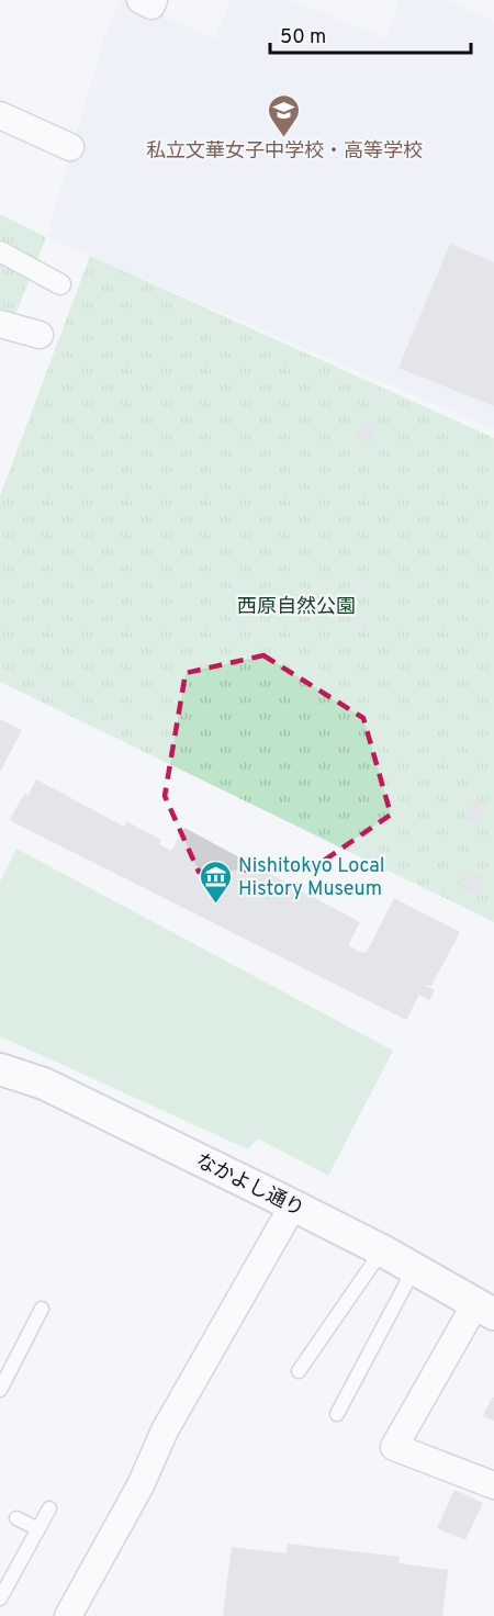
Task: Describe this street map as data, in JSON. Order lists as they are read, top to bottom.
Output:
{
  "streets": {
    "street": ["なかよし通り"]
  },
  "parks": ["西原自然公園"],
  "places": {
    "school or university": ["私立文華女子中学校・高等学校"],
    "museum": ["Nishitokyo Local History Museum"]
  },
  "scale_bar": "50 m"
}
